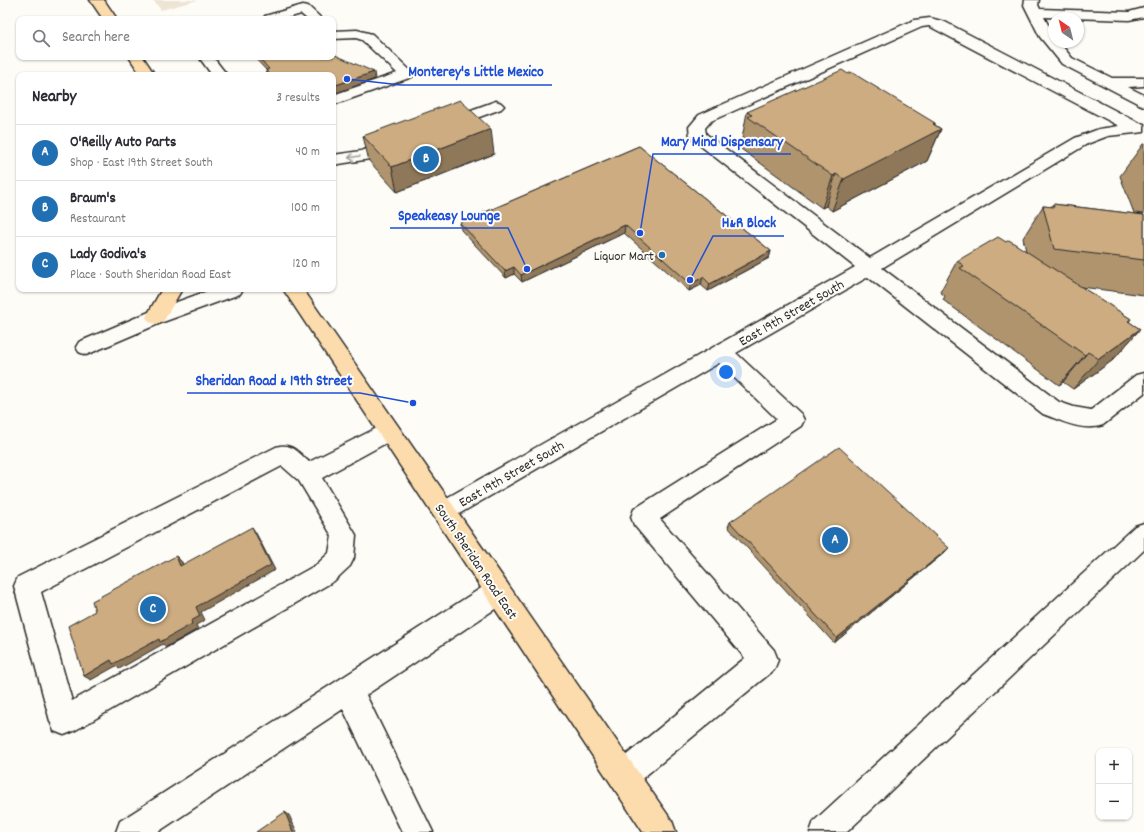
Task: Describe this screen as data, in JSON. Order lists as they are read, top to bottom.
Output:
{
  "streets": {
    "main road": ["South Sheridan Road East"],
    "street": ["East 19th Street South"]
  },
  "crossings": [
    ["East 19th Street South", "South Sheridan Road East"]
  ],
  "places": [
    "Monterey's Little Mexico",
    "Mary Mind Dispensary",
    "Liquor Mart",
    "Speakeasy Lounge",
    "H&R Block",
    "Sheridan Road & 19th Street"
  ],
  "north": "top left",
  "page": {
    "search": "Search here",
    "heading": ["Nearby", "3 results"],
    "list": [
      {
        "mark": "A",
        "name": "O'Reilly Auto Parts",
        "note": "Shop · East 19th Street South",
        "value": "40 m"
      },
      {
        "mark": "B",
        "name": "Braum's",
        "note": "Restaurant",
        "value": "100 m"
      },
      {
        "mark": "C",
        "name": "Lady Godiva's",
        "note": "Place · South Sheridan Road East",
        "value": "120 m"
      }
    ],
    "pins": ["B", "A", "C"],
    "map_buttons": ["+", "−"]
  }
}
